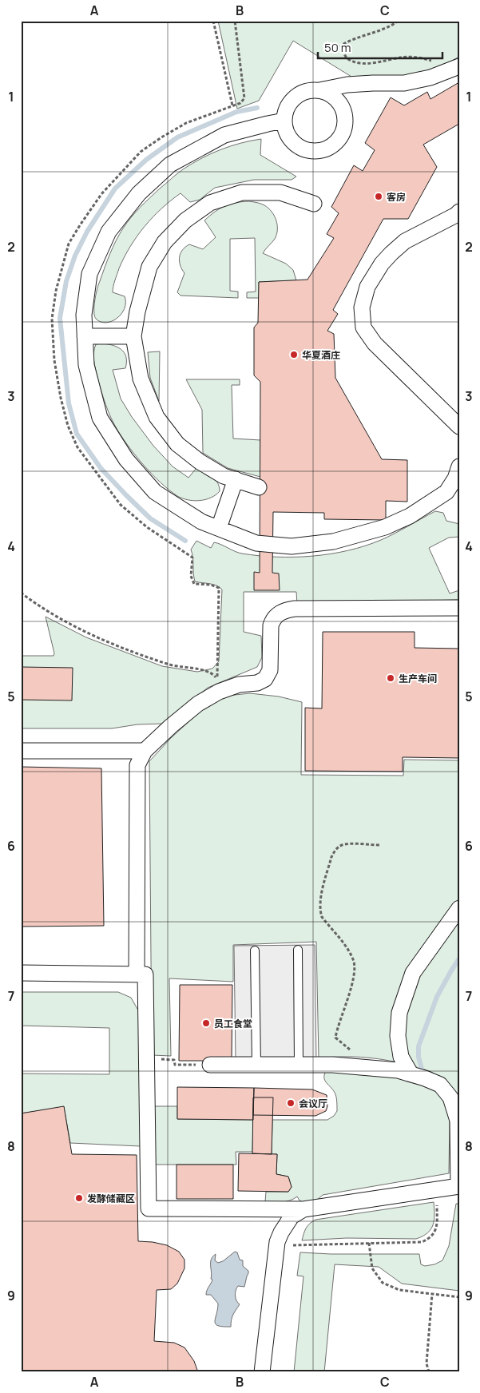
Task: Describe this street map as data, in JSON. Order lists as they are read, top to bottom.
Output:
{
  "places": [
    "客房",
    "华夏酒庄",
    "生产车间",
    "员工食堂",
    "会议厅",
    "发酵储藏区"
  ],
  "scale_bar": "50 m",
  "grid": {
    "columns": ["A", "B", "C"],
    "rows": [
      "1",
      "2",
      "3",
      "4",
      "5",
      "6",
      "7",
      "8",
      "9"
    ]
  }
}
